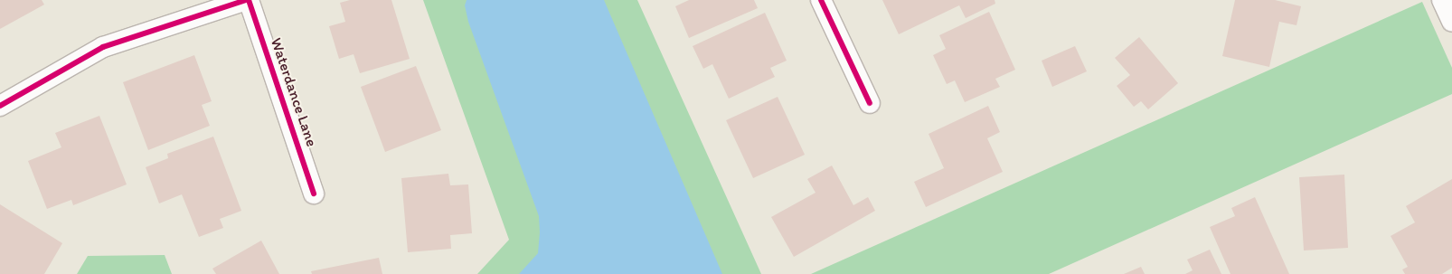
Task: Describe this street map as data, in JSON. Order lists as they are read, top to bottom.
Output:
{
  "streets": {
    "street": ["Waterdance Lane"]
  }
}
